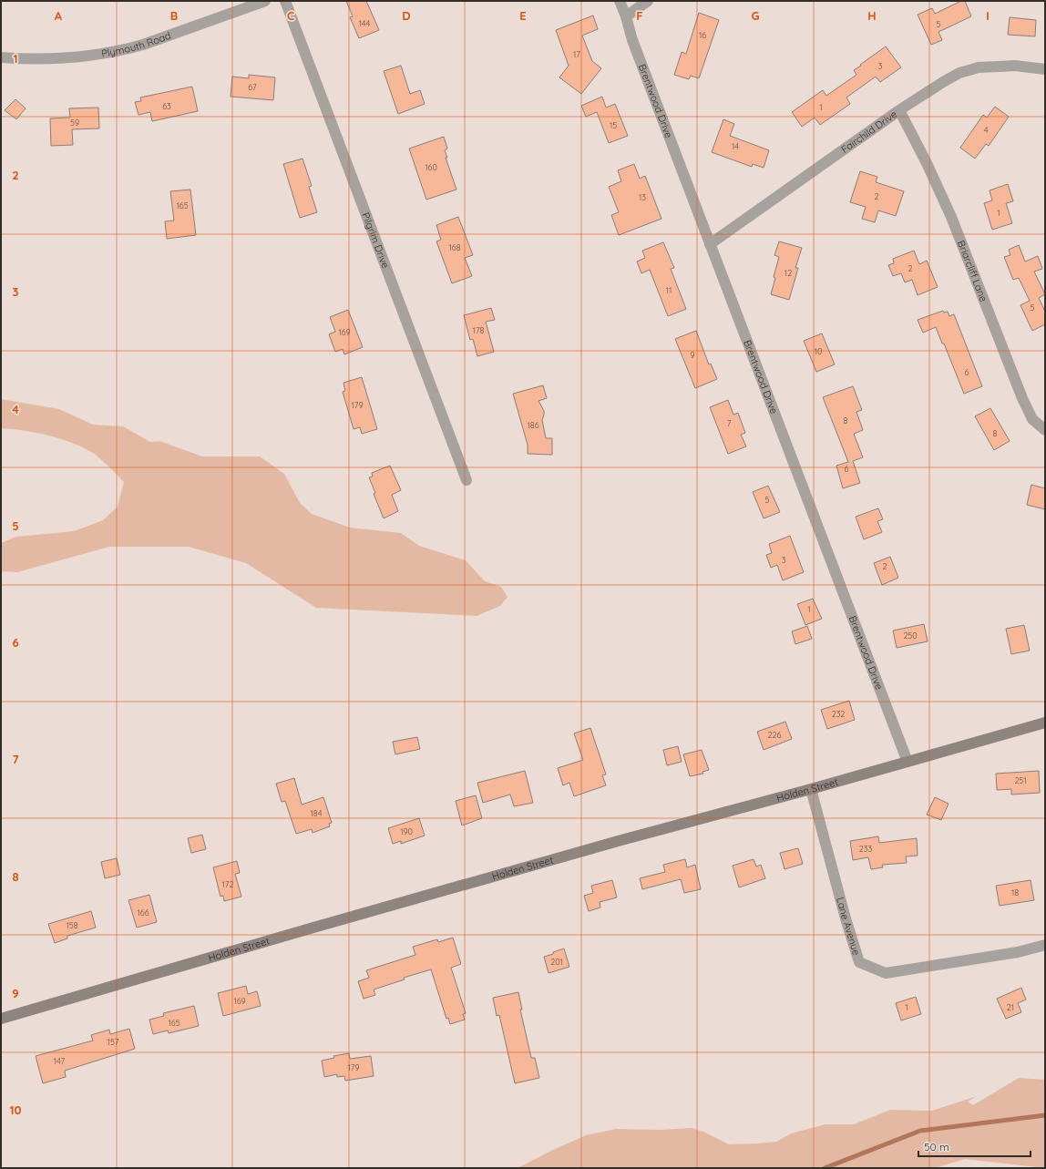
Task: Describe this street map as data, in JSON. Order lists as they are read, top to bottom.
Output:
{
  "streets": {
    "main road": ["Holden Street"],
    "street": [
      "Plymouth Road",
      "Brentwood Drive",
      "Fairchild Drive",
      "Pilgrim Drive",
      "Briarcliff Lane",
      "Lane Avenue"
    ]
  },
  "crossings": [
    ["Brentwood Drive", "Fairchild Drive"],
    ["Brentwood Drive", "Holden Street"],
    ["Fairchild Drive", "Briarcliff Lane"],
    ["Holden Street", "Lane Avenue"]
  ],
  "house_numbers": [
    "144",
    "5",
    "16",
    "17",
    "3",
    "67",
    "63",
    "1",
    "59",
    "15",
    "4",
    "14",
    "160",
    "2",
    "13",
    "165",
    "1",
    "168",
    "2",
    "12",
    "11",
    "5",
    "178",
    "169",
    "10",
    "9",
    "6",
    "179",
    "8",
    "7",
    "186",
    "8",
    "6",
    "5",
    "3",
    "2",
    "1",
    "250",
    "232",
    "226",
    "251",
    "184",
    "190",
    "233",
    "172",
    "18",
    "166",
    "158",
    "201",
    "169",
    "1",
    "21",
    "165",
    "157",
    "147",
    "179"
  ],
  "scale_bar": "50 m",
  "grid": {
    "columns": [
      "A",
      "B",
      "C",
      "D",
      "E",
      "F",
      "G",
      "H",
      "I"
    ],
    "rows": [
      "1",
      "2",
      "3",
      "4",
      "5",
      "6",
      "7",
      "8",
      "9",
      "10"
    ]
  }
}
